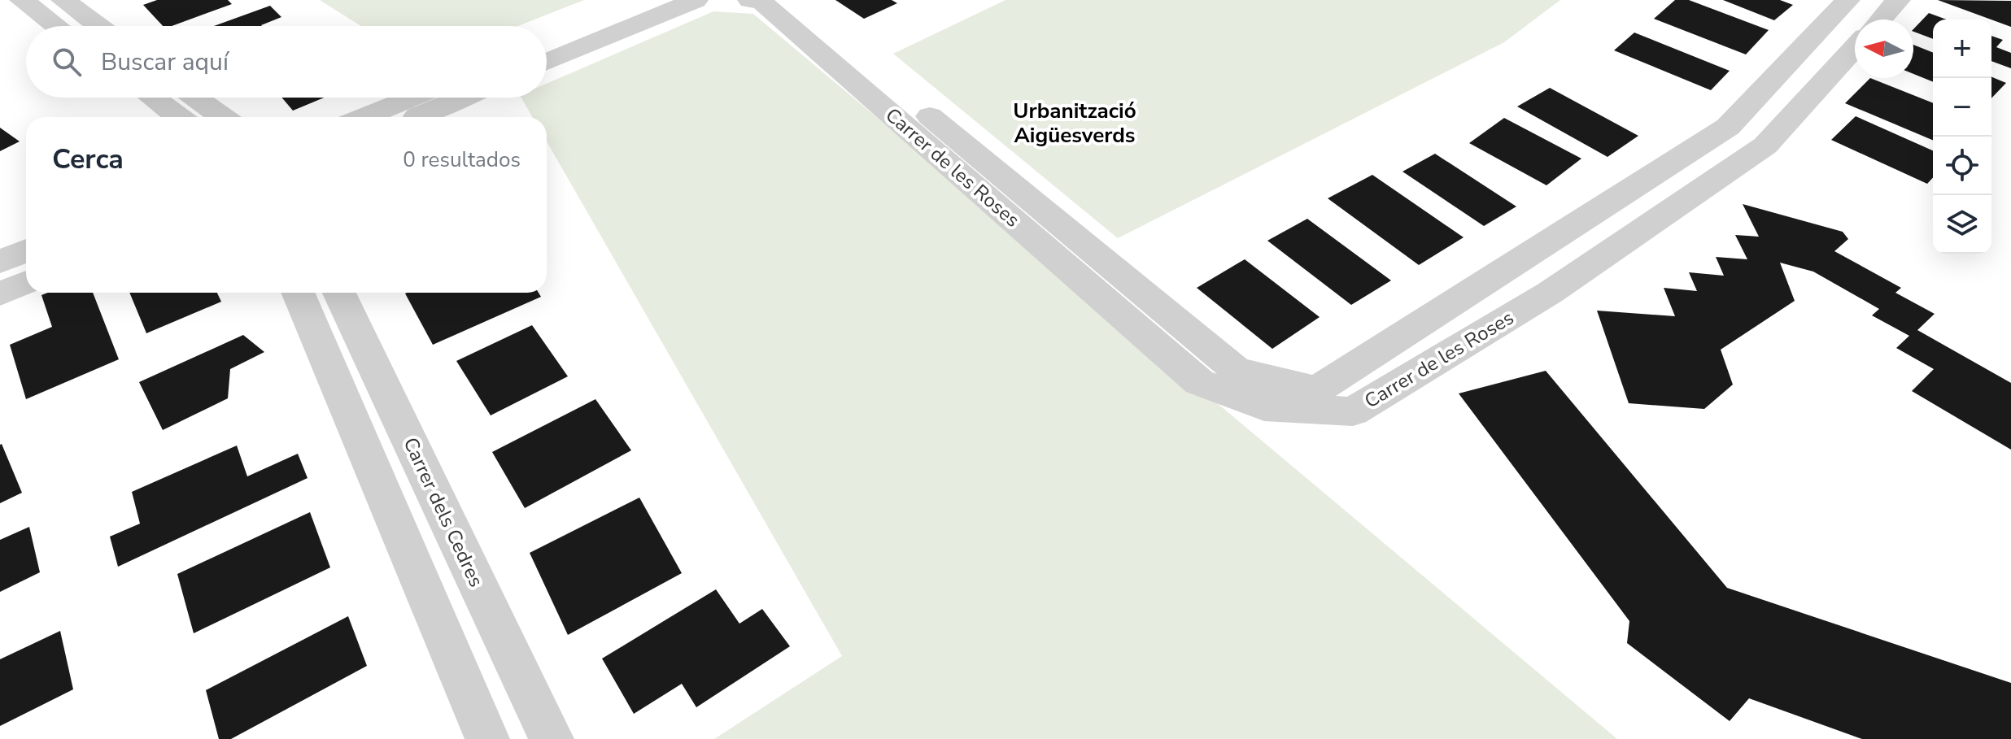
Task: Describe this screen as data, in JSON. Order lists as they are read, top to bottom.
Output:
{
  "streets": {
    "street": ["Carrer de les Roses", "Carrer dels Cedres"]
  },
  "districts": ["Urbanització Aigüesverds"],
  "north": "left",
  "page": {
    "map_buttons": ["+", "−"],
    "search": "Buscar aquí",
    "heading": ["Cerca", "0 resultados"]
  }
}
